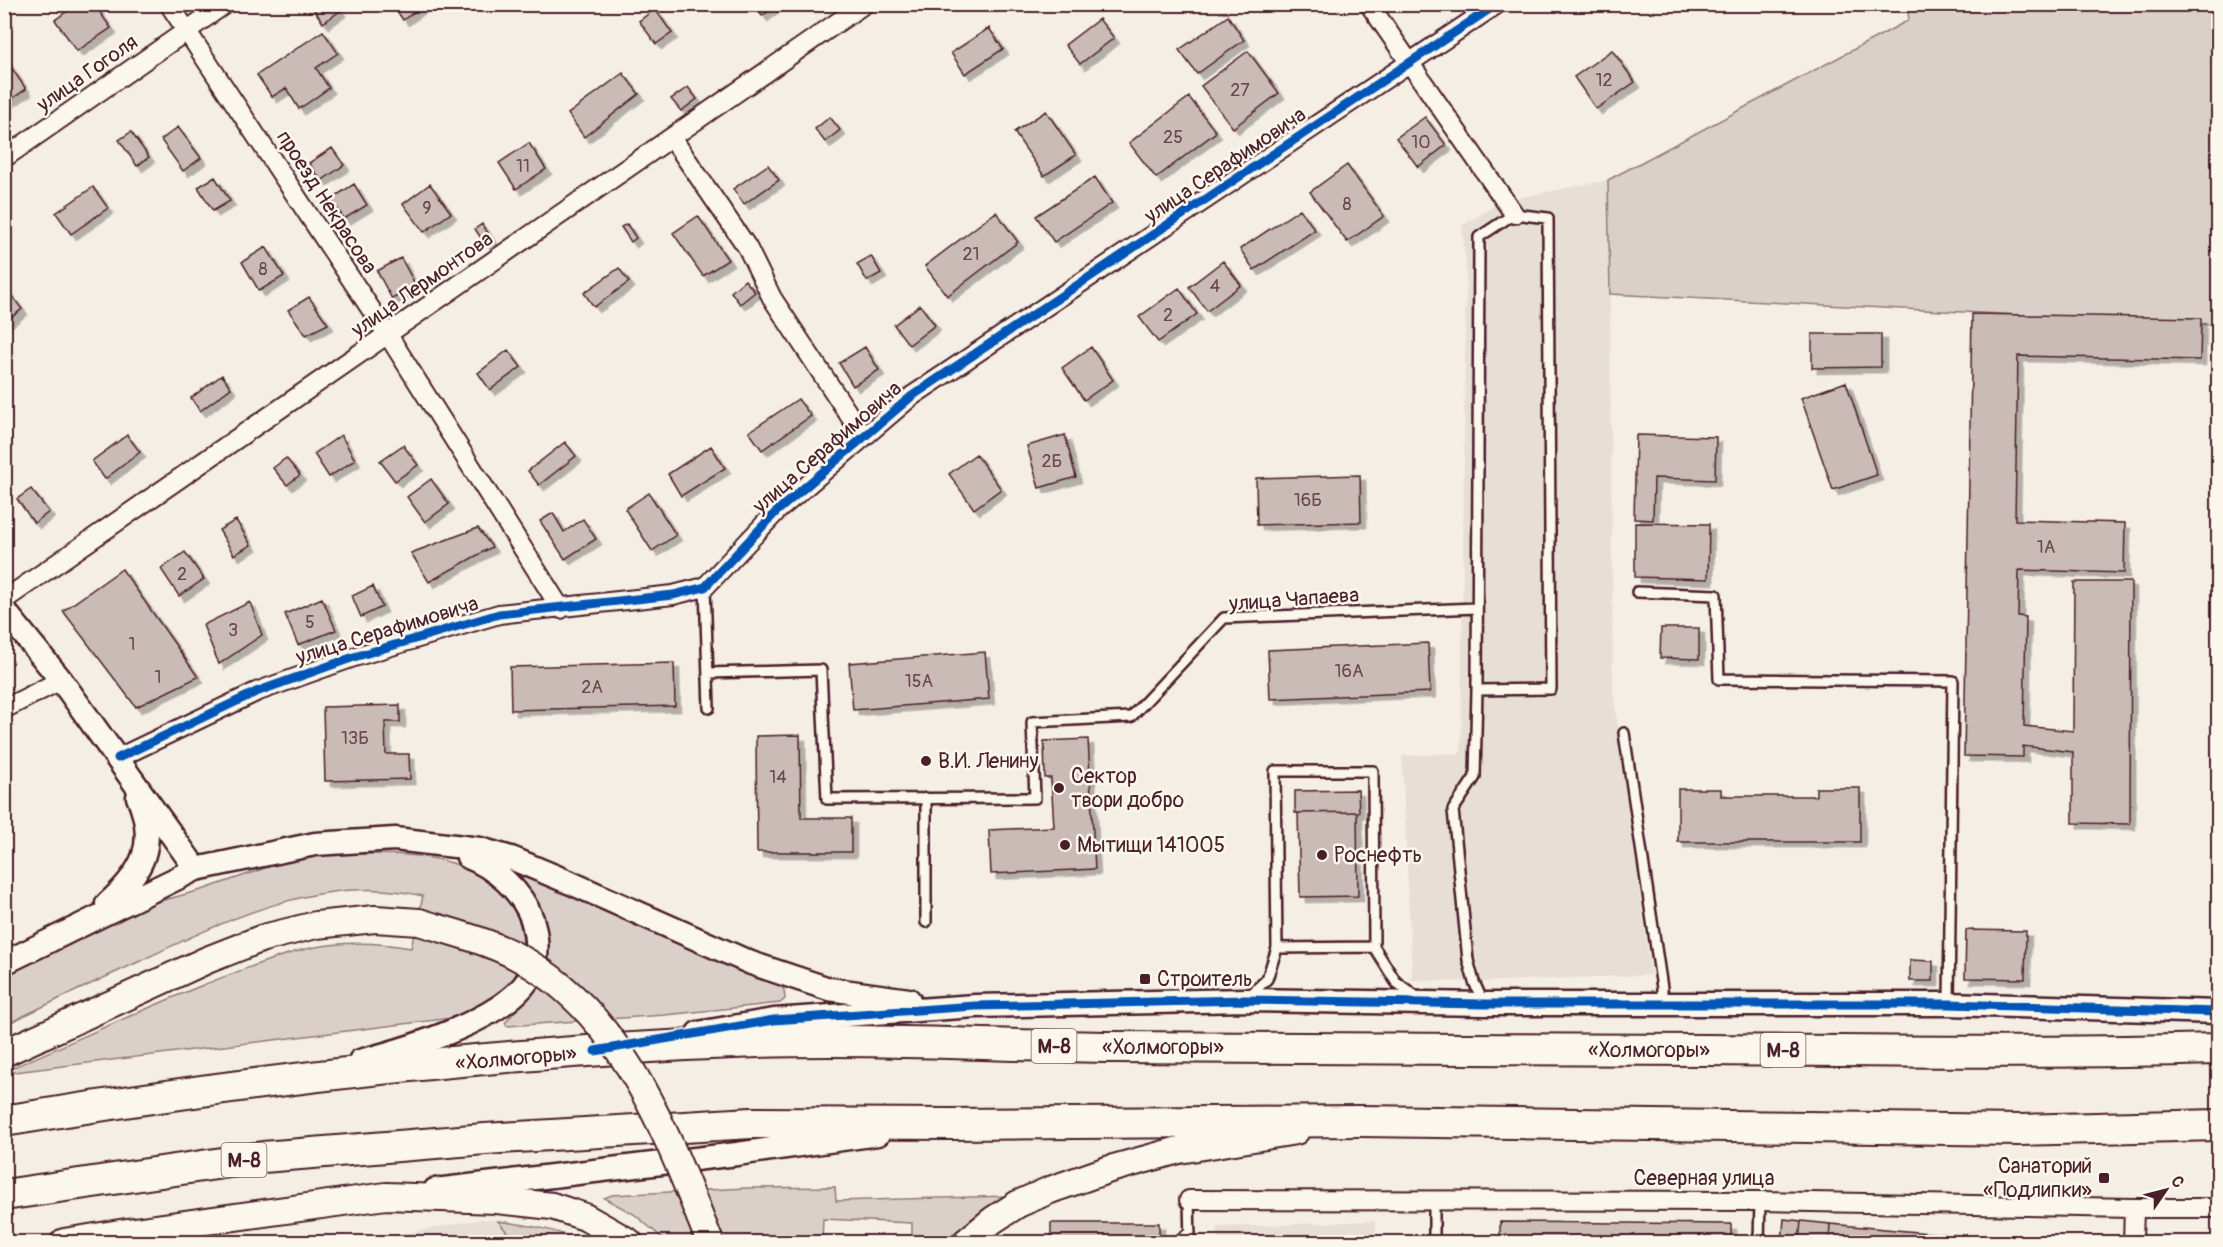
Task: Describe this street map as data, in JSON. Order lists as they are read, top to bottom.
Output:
{
  "streets": {
    "highway": ["М-8", "«Холмогоры»"],
    "street": [
      "улица Гоголя",
      "улица Серафимовича",
      "проезд Некрасова",
      "улица Лермонтова",
      "Северная улица"
    ],
    "lane": ["улица Чапаева"]
  },
  "crossings": [
    ["улица Гоголя", "проезд Некрасова"],
    ["улица Серафимовича", "проезд Некрасова"],
    ["проезд Некрасова", "улица Лермонтова"]
  ],
  "places": {
    "other": [
      "В.И. Ленину",
      "Сектор твори добро",
      "Мытищи 141005",
      "Роснефть"
    ],
    "transit": ["Строитель", "Санаторий «Подлипки»"]
  },
  "house_numbers": [
    "12",
    "27",
    "25",
    "10",
    "11",
    "8",
    "9",
    "21",
    "8",
    "4",
    "2",
    "2Б",
    "16Б",
    "1А",
    "2",
    "5",
    "3",
    "1",
    "16А",
    "1",
    "15А",
    "2А",
    "13Б",
    "14"
  ],
  "north": "top right"
}
